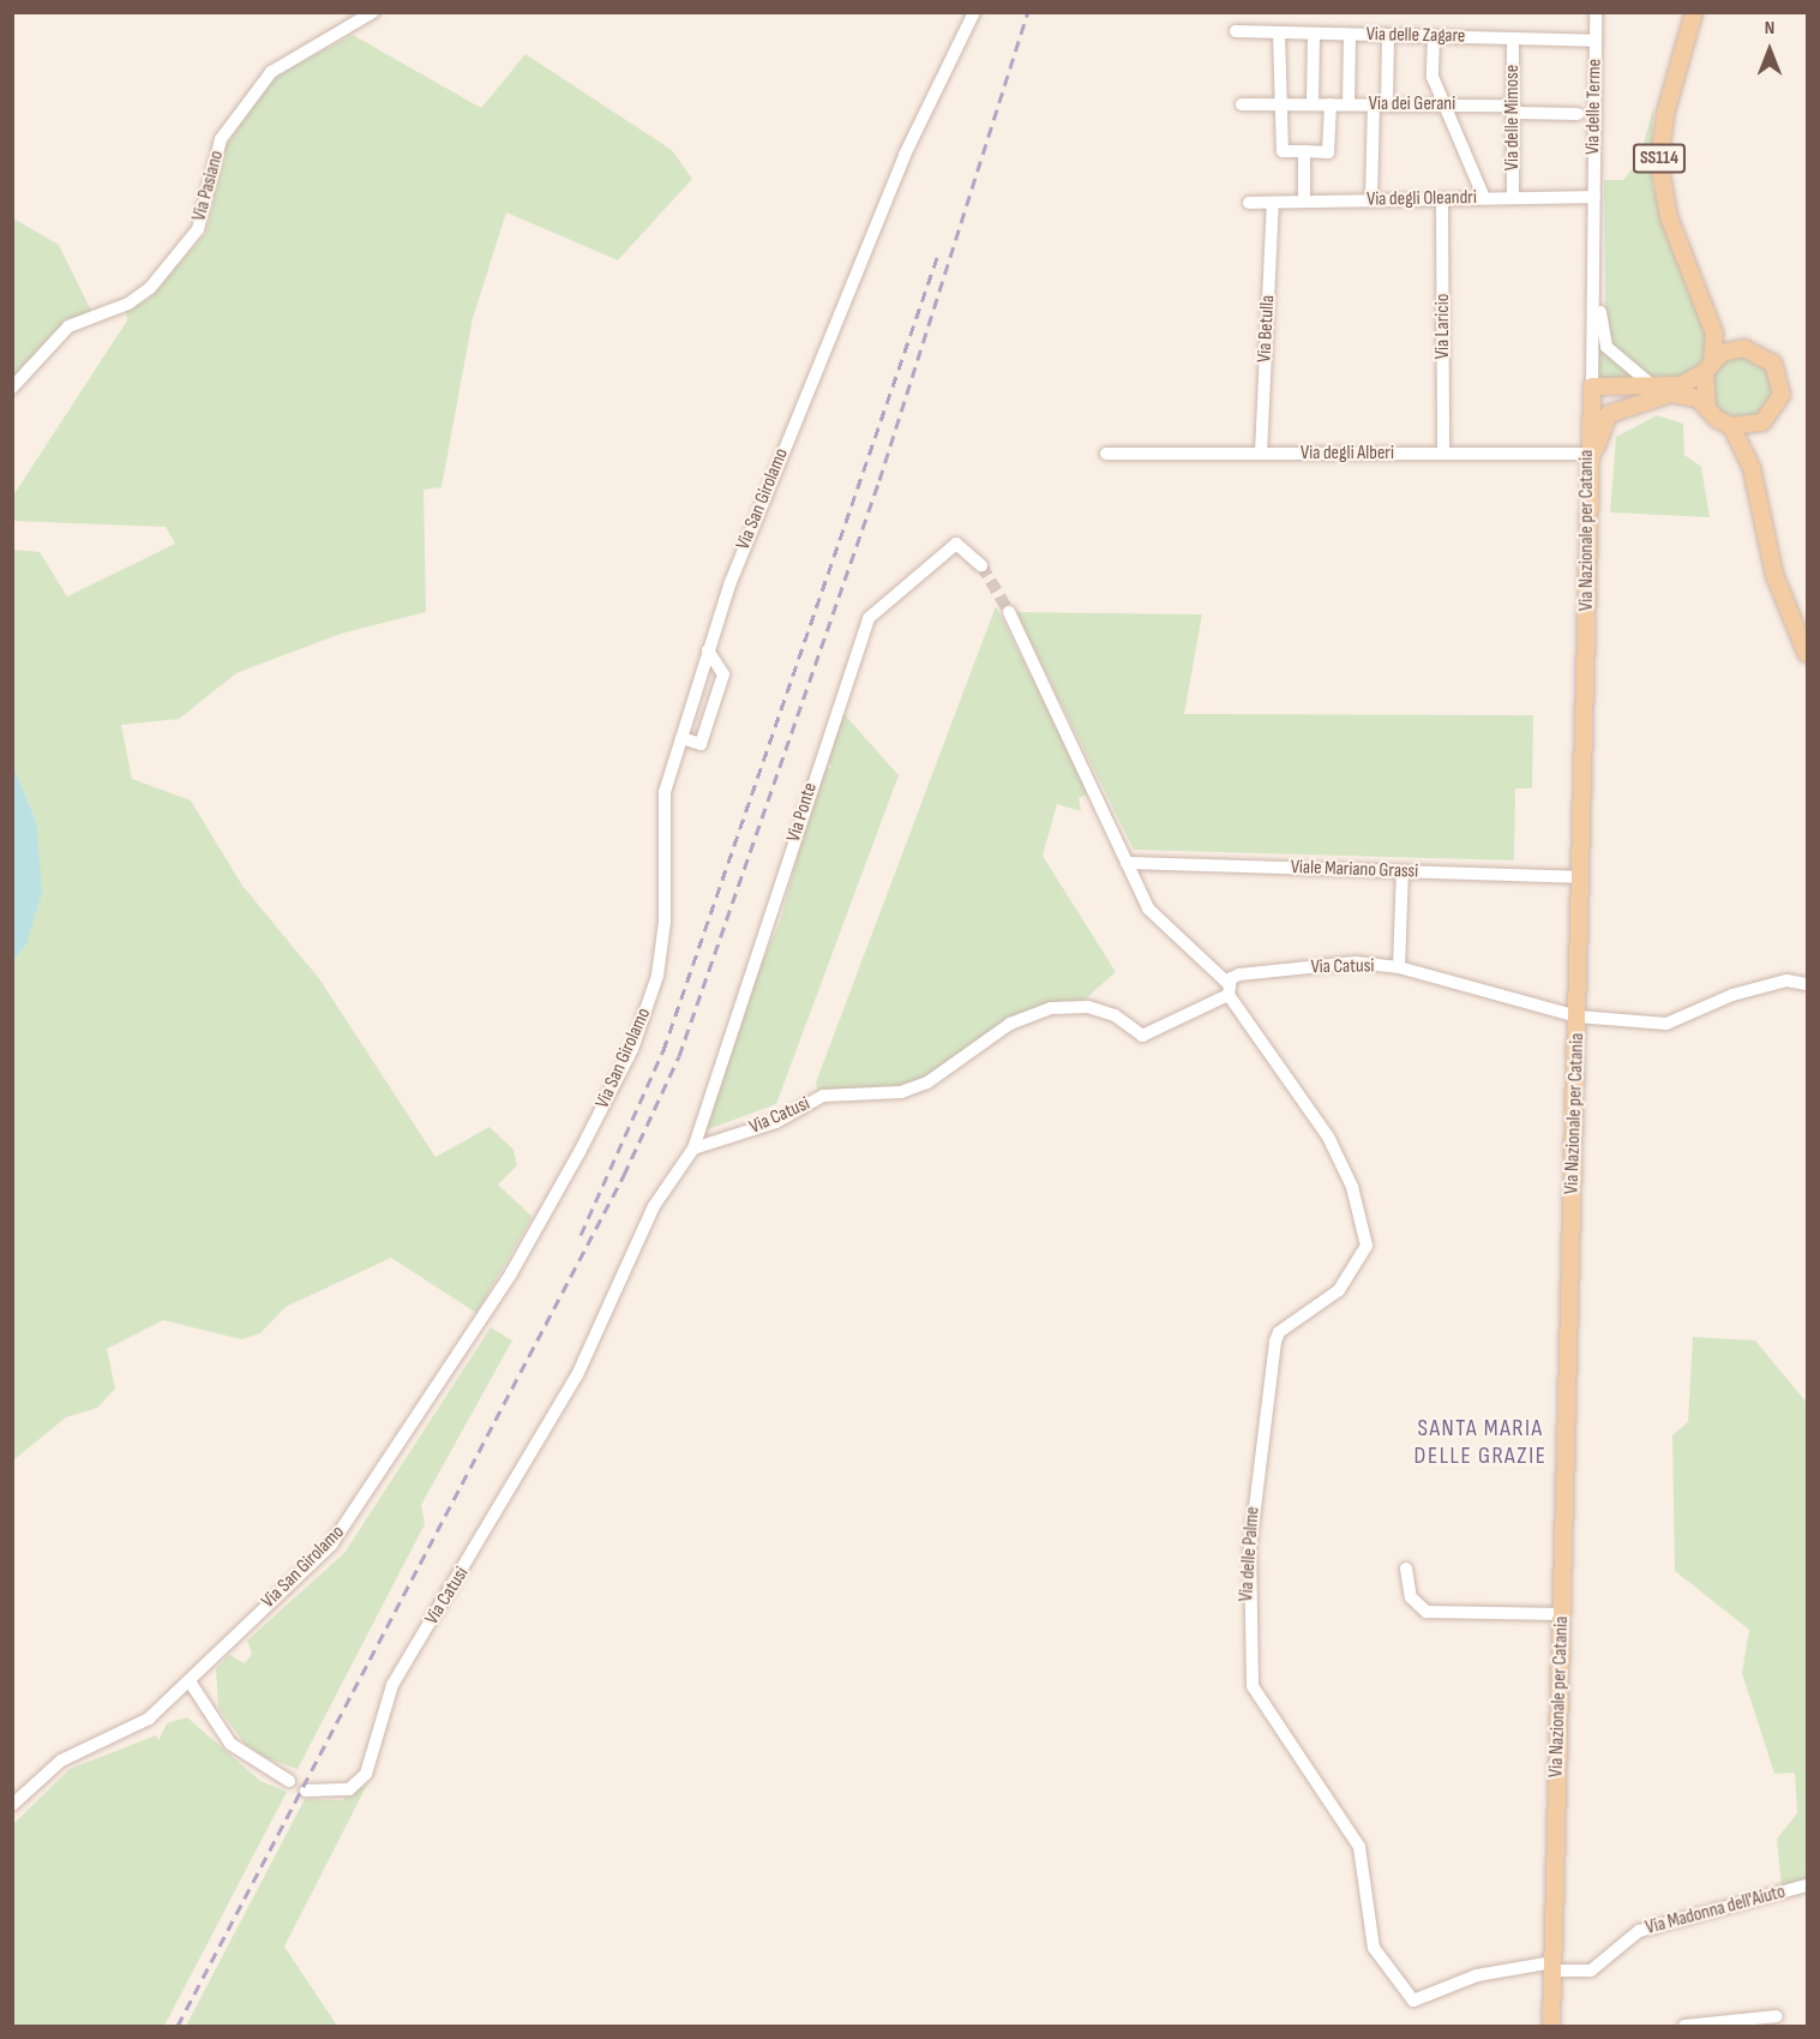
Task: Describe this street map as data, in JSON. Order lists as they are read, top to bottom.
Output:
{
  "streets": {
    "main road": ["SS114", "Via Nazionale per Catania"],
    "street": [
      "Via delle Zagare",
      "Via dei Gerani",
      "Via delle Terme",
      "Via delle Mimose",
      "Via Pasiano",
      "Via degli Oleandri",
      "Via Laricio",
      "Via Betulla",
      "Via degli Alberi",
      "Via San Girolamo",
      "Via Ponte",
      "Viale Mariano Grassi",
      "Via Catusi",
      "Via delle Palme",
      "Via Madonna dell'Aiuto"
    ]
  },
  "crossings": [
    ["Via delle Zagare", "Via delle Terme"],
    ["Via delle Zagare", "Via delle Mimose"],
    ["Via dei Gerani", "Via delle Mimose"],
    ["Via delle Terme", "Via degli Oleandri"],
    ["Via delle Terme", "Via Nazionale per Catania"],
    ["Via delle Mimose", "Via degli Oleandri"],
    ["Via degli Oleandri", "Via Laricio"],
    ["Via degli Oleandri", "Via Betulla"],
    ["Via degli Oleandri", "Via Nazionale per Catania"],
    ["Via Laricio", "Via degli Alberi"],
    ["Via Betulla", "Via degli Alberi"],
    ["Via degli Alberi", "Via Nazionale per Catania"],
    ["Via Nazionale per Catania", "Viale Mariano Grassi"],
    ["Via Nazionale per Catania", "Via Catusi"],
    ["Via Nazionale per Catania", "Via delle Palme"],
    ["Via Nazionale per Catania", "Via Madonna dell'Aiuto"],
    ["Via Ponte", "Via Catusi"],
    ["Via Catusi", "Via delle Palme"],
    ["Via delle Palme", "Via Madonna dell'Aiuto"]
  ],
  "districts": ["SANTA MARIA DELLE GRAZIE"],
  "north": "top"
}
